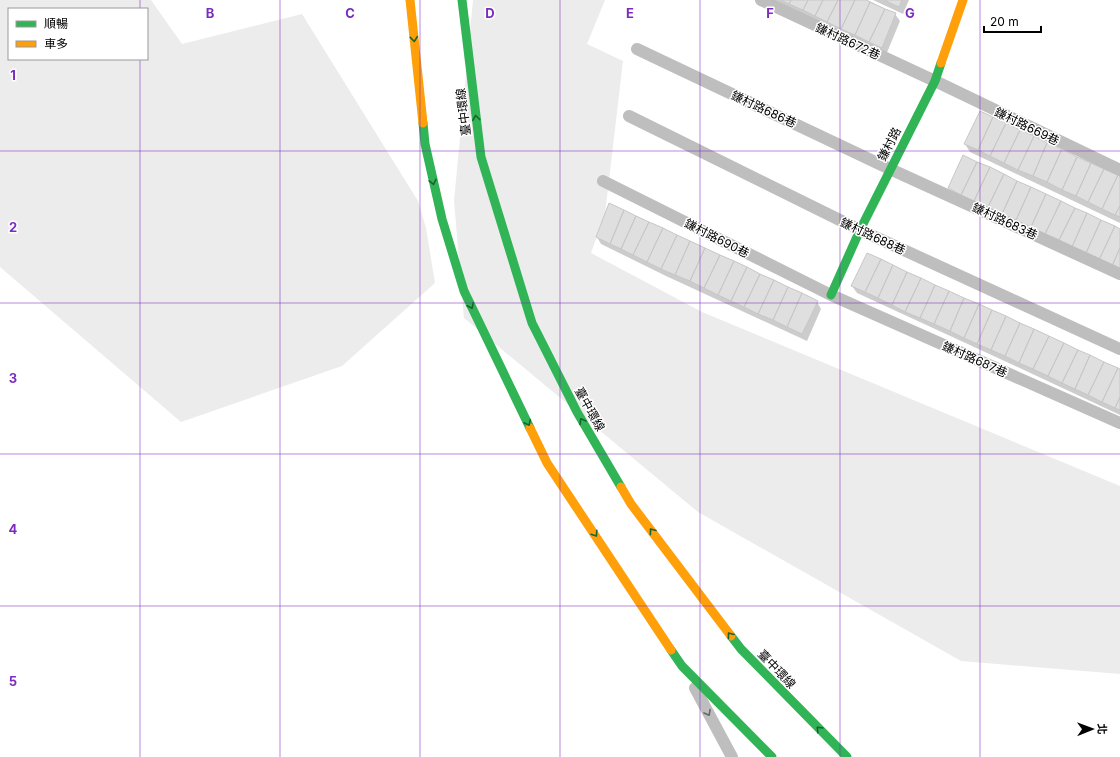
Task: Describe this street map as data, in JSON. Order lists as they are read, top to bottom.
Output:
{
  "streets": {
    "main road": ["臺中環線", "鎌村路"],
    "lane": [
      "鎌村路672巷",
      "鎌村路686巷",
      "鎌村路669巷",
      "鎌村路683巷",
      "鎌村路688巷",
      "鎌村路690巷",
      "鎌村路687巷"
    ]
  },
  "crossings": [
    ["鎌村路672巷", "鎌村路669巷"],
    ["鎌村路672巷", "鎌村路"],
    ["鎌村路686巷", "鎌村路"],
    ["鎌村路686巷", "鎌村路683巷"],
    ["鎌村路669巷", "鎌村路"],
    ["鎌村路", "鎌村路683巷"],
    ["鎌村路", "鎌村路688巷"],
    ["鎌村路", "鎌村路690巷"],
    ["鎌村路", "鎌村路687巷"],
    ["鎌村路690巷", "鎌村路687巷"]
  ],
  "legend": ["順暢", "車多"],
  "scale_bar": "20 m",
  "north": "right",
  "grid": {
    "columns": [
      "B",
      "C",
      "D",
      "E",
      "F",
      "G"
    ],
    "rows": [
      "1",
      "2",
      "3",
      "4",
      "5"
    ]
  }
}
